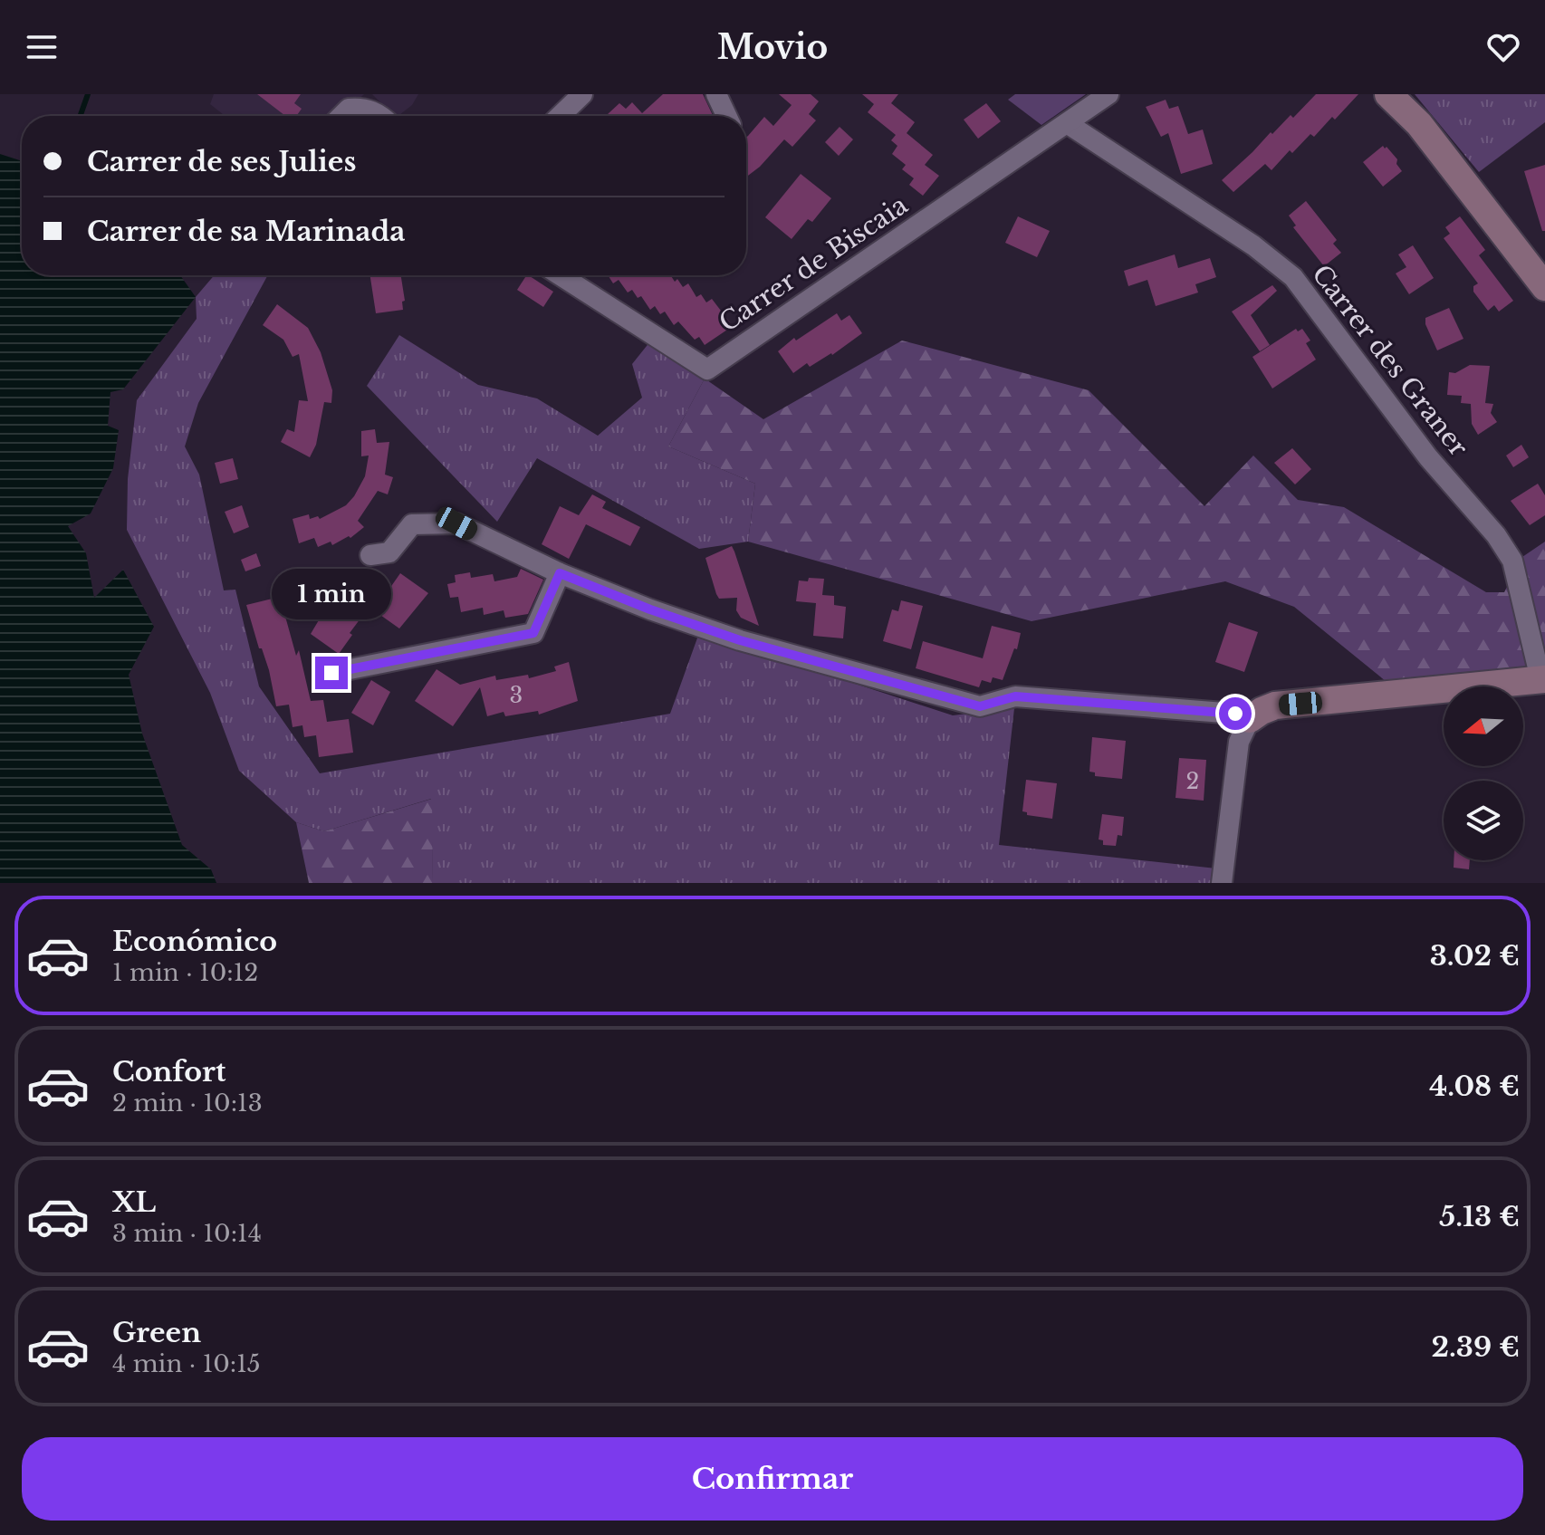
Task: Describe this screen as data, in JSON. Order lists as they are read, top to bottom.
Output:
{
  "streets": {
    "street": ["Carrer de Biscaia", "Carrer des Graner"]
  },
  "crossings": [
    ["Carrer de Biscaia", "Carrer des Graner"]
  ],
  "house_numbers": ["3", "2"],
  "north": "left",
  "page": {
    "header": "Movio",
    "banner": ["Carrer de ses Julies", "Carrer de sa Marinada"],
    "bubble": "1 min",
    "list": [
      {
        "name": "Económico",
        "note": "1 min · 10:12",
        "value": "3.02 €"
      },
      {
        "name": "Confort",
        "note": "2 min · 10:13",
        "value": "4.08 €"
      },
      {
        "name": "XL",
        "note": "3 min · 10:14",
        "value": "5.13 €"
      },
      {
        "name": "Green",
        "note": "4 min · 10:15",
        "value": "2.39 €"
      }
    ],
    "buttons": "Confirmar"
  }
}
